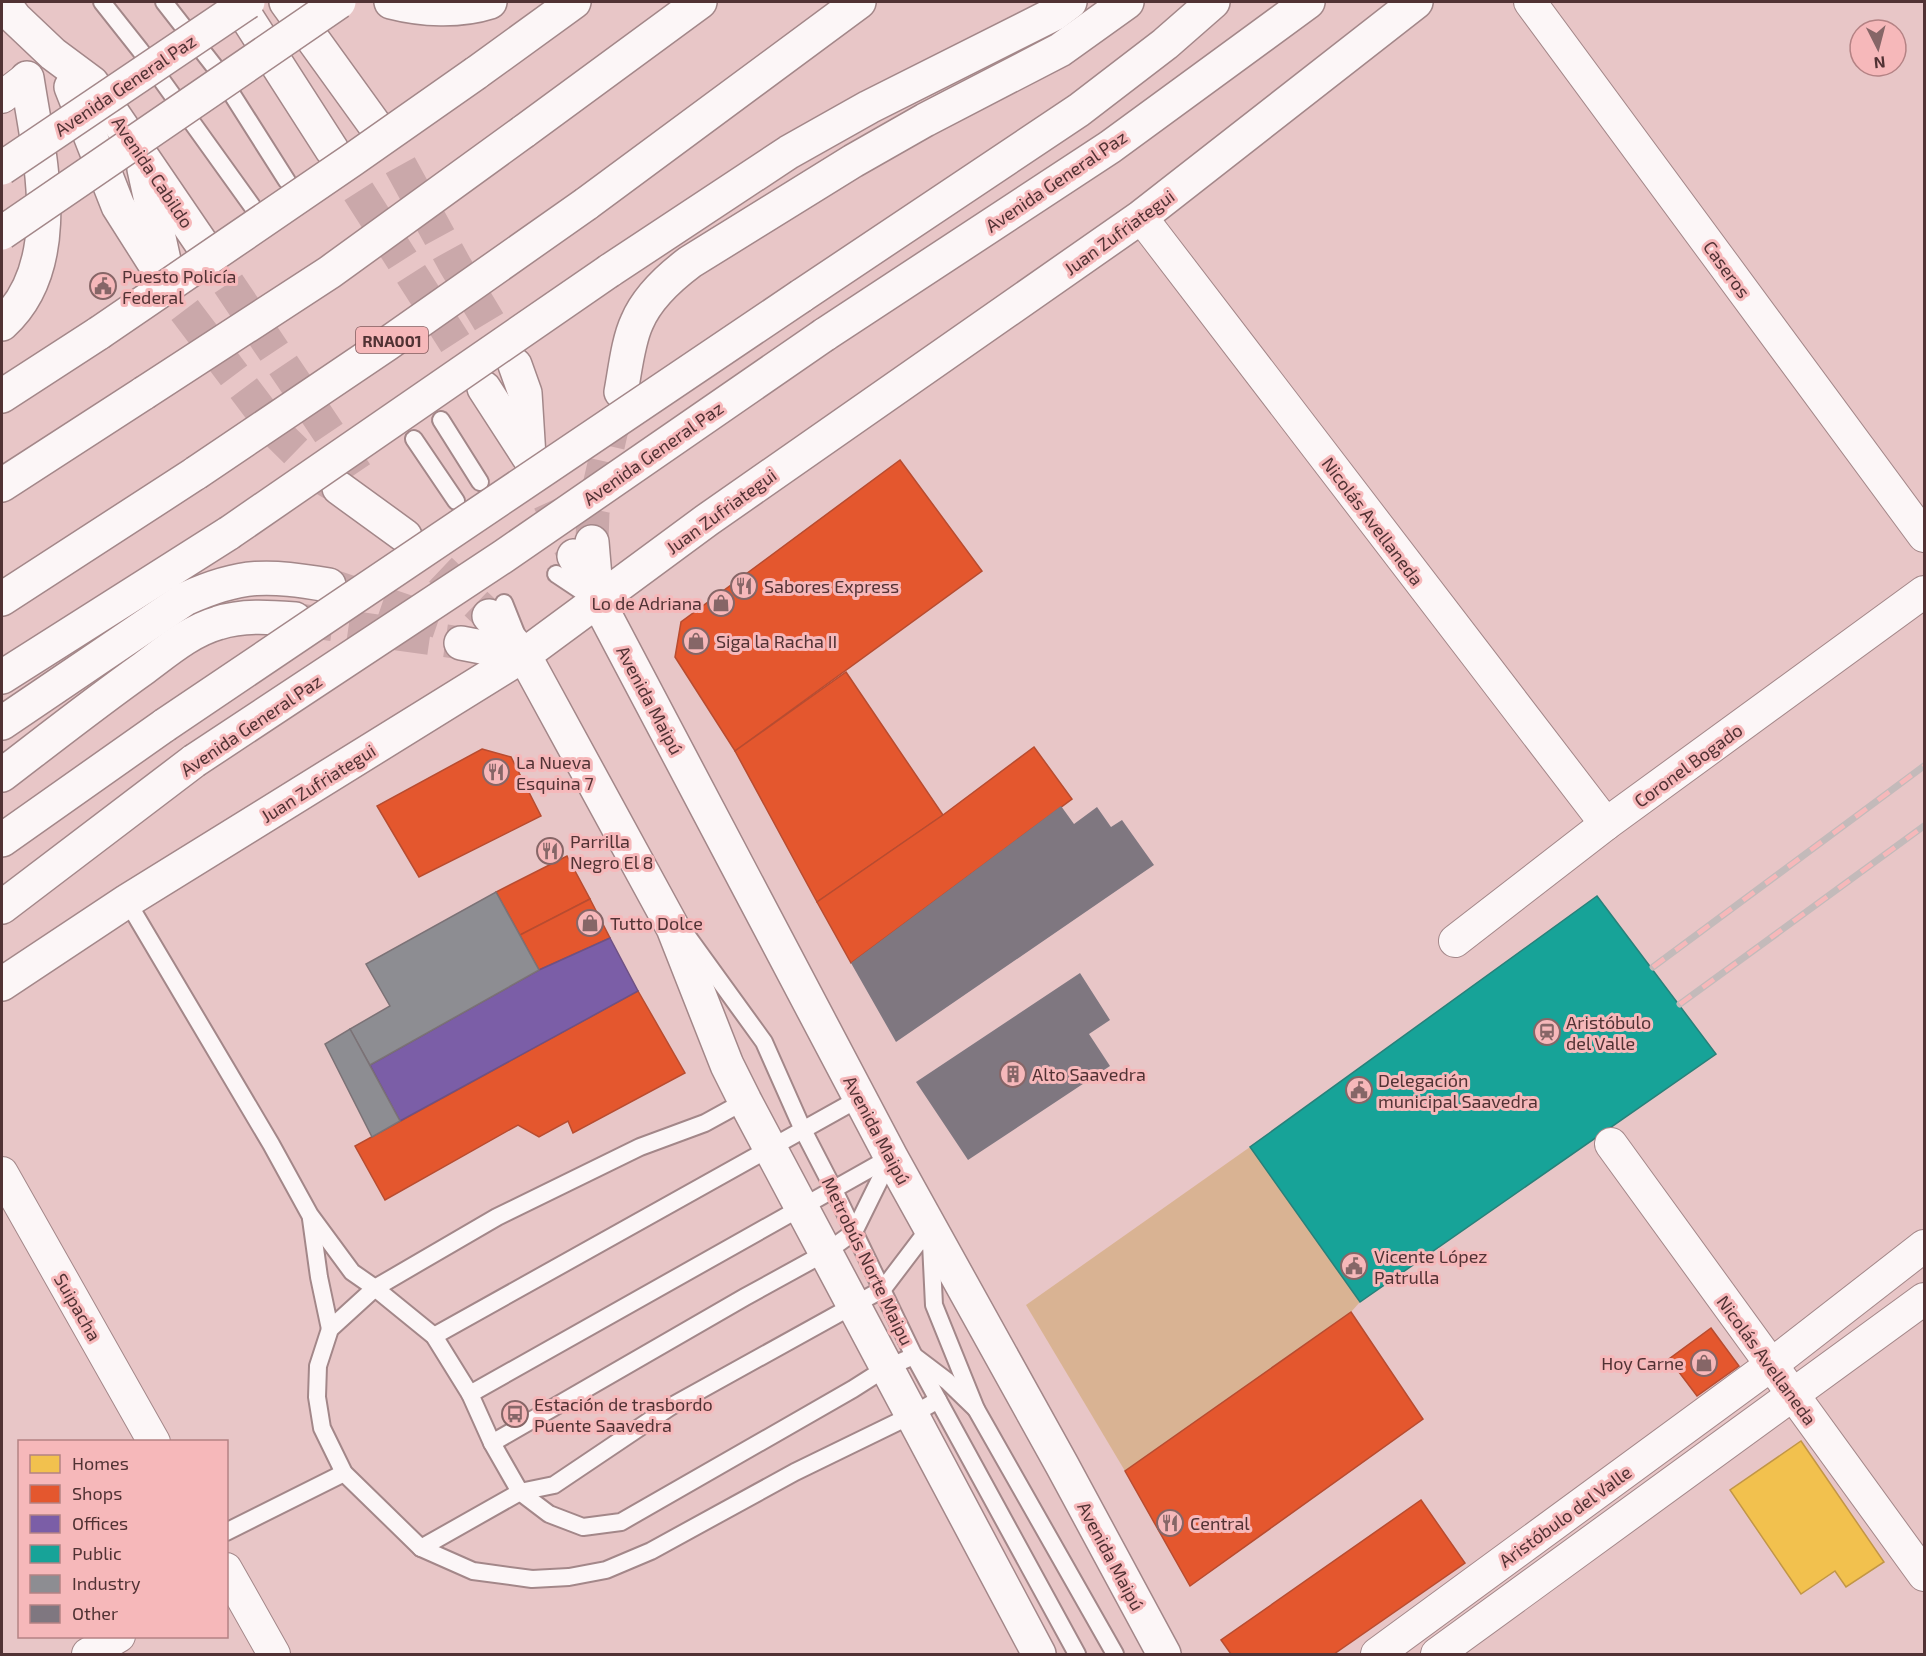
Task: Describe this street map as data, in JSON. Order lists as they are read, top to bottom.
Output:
{
  "streets": {
    "main road": [
      "Avenida General Paz",
      "Avenida Cabildo",
      "Juan Zufriategui",
      "RNA001",
      "Avenida Maipú"
    ],
    "street": [
      "Caseros",
      "Nicolás Avellaneda",
      "Coronel Bogado",
      "Suipacha",
      "Aristóbulo del Valle"
    ],
    "lane": ["Metrobús Norte Maipu"]
  },
  "crossings": [
    ["Juan Zufriategui", "Nicolás Avellaneda"],
    ["Juan Zufriategui", "Avenida Maipú"],
    ["Nicolás Avellaneda", "Coronel Bogado"],
    ["Nicolás Avellaneda", "Aristóbulo del Valle"]
  ],
  "places": {
    "public building": ["Puesto Policía Federal", "Delegación municipal Saavedra", "Vicente López Patrulla"],
    "restaurant": [
      "Sabores Express",
      "La Nueva Esquina 7",
      "Parrilla Negro El 8",
      "Central"
    ],
    "shop": [
      "Lo de Adriana",
      "Siga la Racha II",
      "Tutto Dolce",
      "Hoy Carne"
    ],
    "station": ["Aristóbulo del Valle"],
    "building": ["Alto Saavedra"],
    "bus stop": ["Estación de trasbordo Puente Saavedra"]
  },
  "legend": [
    "Homes",
    "Shops",
    "Offices",
    "Public",
    "Industry",
    "Other"
  ],
  "north": "bottom"
}
